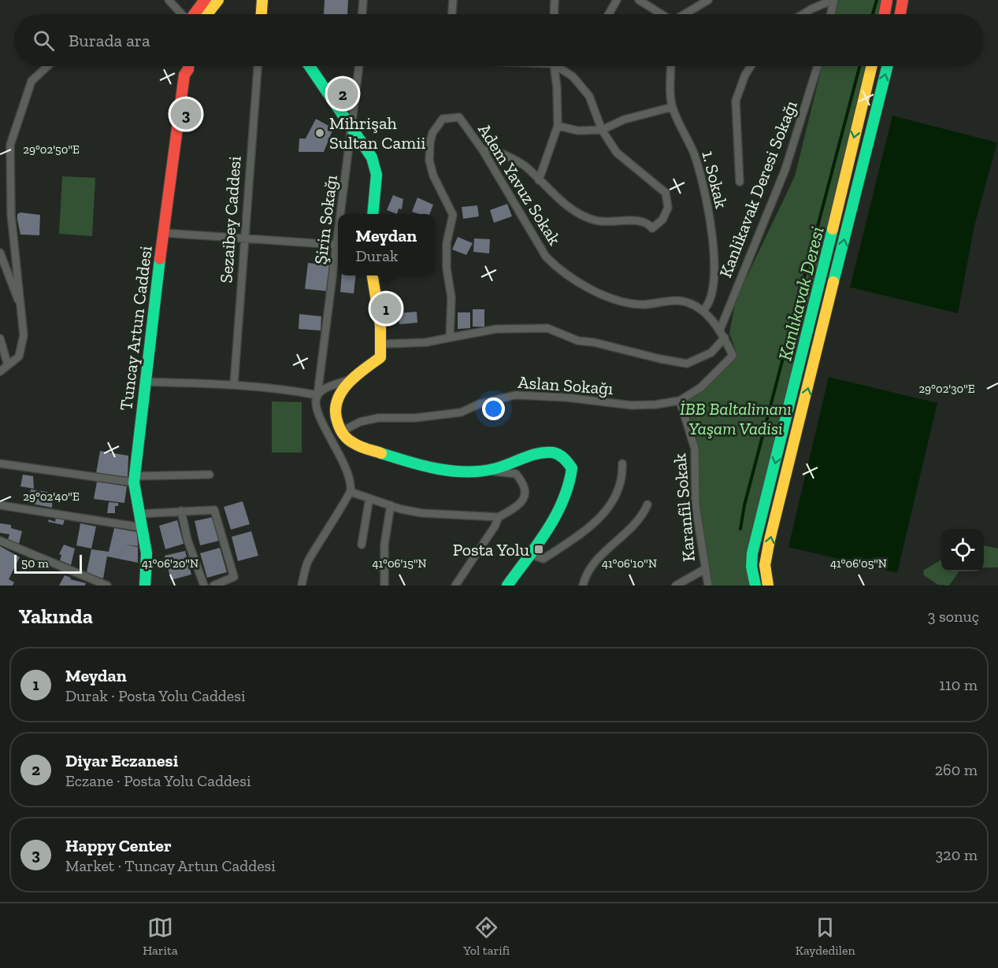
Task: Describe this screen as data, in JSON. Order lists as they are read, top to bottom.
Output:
{
  "streets": {
    "street": [
      "1. Sokak",
      "Adem Yavuz Sokak",
      "Kanlikavak Deresi Sokağı",
      "Sezaibey Caddesi",
      "Şirin Sokağı",
      "Tuncay Artun Caddesi",
      "Aslan Sokağı",
      "Karanfil Sokak"
    ]
  },
  "crossings": [
    ["1. Sokak", "Adem Yavuz Sokak"],
    ["Adem Yavuz Sokak", "Kanlikavak Deresi Sokağı"],
    ["Adem Yavuz Sokak", "Aslan Sokağı"],
    ["Adem Yavuz Sokak", "Karanfil Sokak"],
    ["Aslan Sokağı", "Karanfil Sokak"]
  ],
  "water": ["Kanlıkavak Deresi"],
  "parks": ["İBB Baltalimanı Yaşam Vadisi"],
  "places": {
    "other": ["Mihrişah Sultan Camii"],
    "transit": ["Posta Yolu"]
  },
  "scale_bar": "50 m",
  "page": {
    "search": "Burada ara",
    "pins": ["2", "3", "1"],
    "popup": ["Meydan", "Durak"],
    "scale": "50 m",
    "heading": ["Yakında", "3 sonuç"],
    "list": [
      {
        "mark": "1",
        "name": "Meydan",
        "note": "Durak · Posta Yolu Caddesi",
        "value": "110 m"
      },
      {
        "mark": "2",
        "name": "Diyar Eczanesi",
        "note": "Eczane · Posta Yolu Caddesi",
        "value": "260 m"
      },
      {
        "mark": "3",
        "name": "Happy Center",
        "note": "Market · Tuncay Artun Caddesi",
        "value": "320 m"
      }
    ],
    "nav": ["Harita", "Yol tarifi", "Kaydedilen"]
  },
  "coordinates": [
    "29°02'50\"E",
    "29°02'30\"E",
    "29°02'40\"E",
    "41°06'20\"N",
    "41°06'15\"N",
    "41°06'10\"N",
    "41°06'05\"N"
  ]
}
